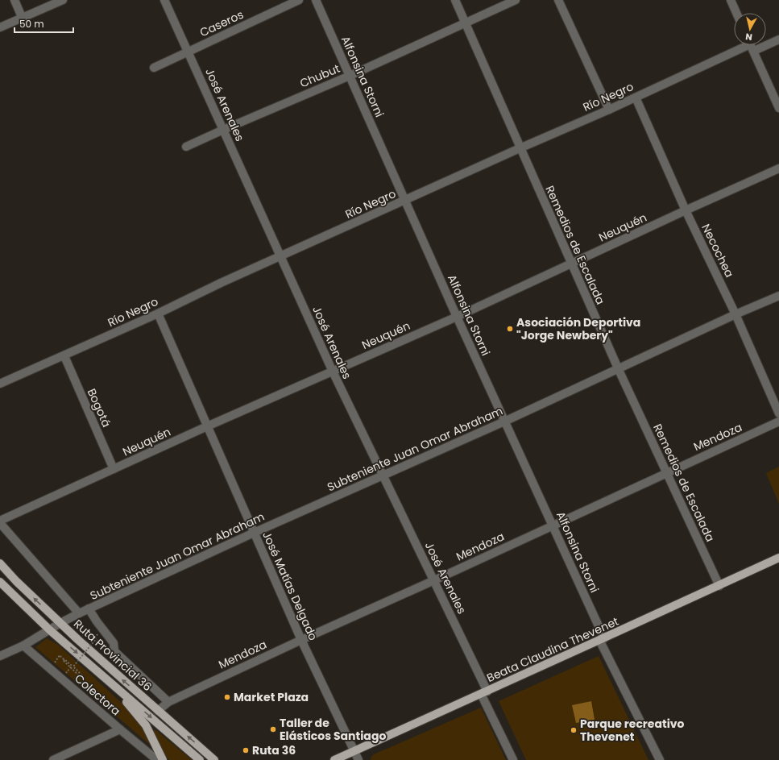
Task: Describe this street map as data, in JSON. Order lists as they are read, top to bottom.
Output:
{
  "streets": {
    "main road": ["Beata Claudina Thevenet", "Ruta Provincial 36"],
    "street": [
      "Caseros",
      "Chubut",
      "Alfonsina Storni",
      "Río Negro",
      "José Arenales",
      "Neuquén",
      "Remedios de Escalada",
      "Necochea",
      "Bogotá",
      "Mendoza",
      "Subteniente Juan Omar Abraham",
      "José Matías Delgado",
      "Colectora"
    ]
  },
  "crossings": [
    ["Caseros", "José Arenales"],
    ["Chubut", "Alfonsina Storni"],
    ["Chubut", "José Arenales"],
    ["Chubut", "Remedios de Escalada"],
    ["Alfonsina Storni", "Río Negro"],
    ["Alfonsina Storni", "Neuquén"],
    ["Alfonsina Storni", "Mendoza"],
    ["Alfonsina Storni", "Subteniente Juan Omar Abraham"],
    ["Alfonsina Storni", "Beata Claudina Thevenet"],
    ["Río Negro", "José Arenales"],
    ["Río Negro", "Remedios de Escalada"],
    ["Río Negro", "Necochea"],
    ["Río Negro", "Bogotá"],
    ["Río Negro", "José Matías Delgado"],
    ["José Arenales", "Neuquén"],
    ["José Arenales", "Mendoza"],
    ["José Arenales", "Subteniente Juan Omar Abraham"],
    ["José Arenales", "Beata Claudina Thevenet"],
    ["Neuquén", "Remedios de Escalada"],
    ["Neuquén", "Necochea"],
    ["Neuquén", "Bogotá"],
    ["Neuquén", "José Matías Delgado"],
    ["Remedios de Escalada", "Mendoza"],
    ["Remedios de Escalada", "Subteniente Juan Omar Abraham"],
    ["Remedios de Escalada", "Beata Claudina Thevenet"],
    ["Necochea", "Subteniente Juan Omar Abraham"],
    ["Mendoza", "José Matías Delgado"],
    ["Mendoza", "Ruta Provincial 36"],
    ["Subteniente Juan Omar Abraham", "José Matías Delgado"],
    ["Subteniente Juan Omar Abraham", "Ruta Provincial 36"],
    ["Subteniente Juan Omar Abraham", "Colectora"],
    ["José Matías Delgado", "Beata Claudina Thevenet"]
  ],
  "places": [
    "Asociación Deportiva \"Jorge Newbery\"",
    "Market Plaza",
    "Taller de Elásticos Santiago",
    "Parque recreativo Thevenet",
    "Ruta 36"
  ],
  "scale_bar": "50 m",
  "north": "bottom"
}
